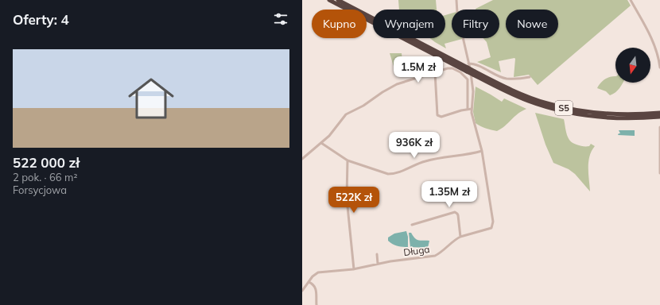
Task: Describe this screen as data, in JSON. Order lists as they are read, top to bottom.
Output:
{
  "streets": {
    "highway": ["S5"],
    "street": ["Długa"]
  },
  "crossings": [
    ["S5", "Długa"]
  ],
  "north": "bottom",
  "page": {
    "heading": "Oferty: 4",
    "chip": [
      "Kupno",
      "Wynajem",
      "Filtry",
      "Nowe"
    ],
    "list": [
      {
        "name": "522 000 zł",
        "note": "2 pok. · 66 m² · Forsycjowa"
      }
    ],
    "price": [
      "1.5M zł",
      "936K zł",
      "1.35M zł",
      "522K zł"
    ]
  }
}
